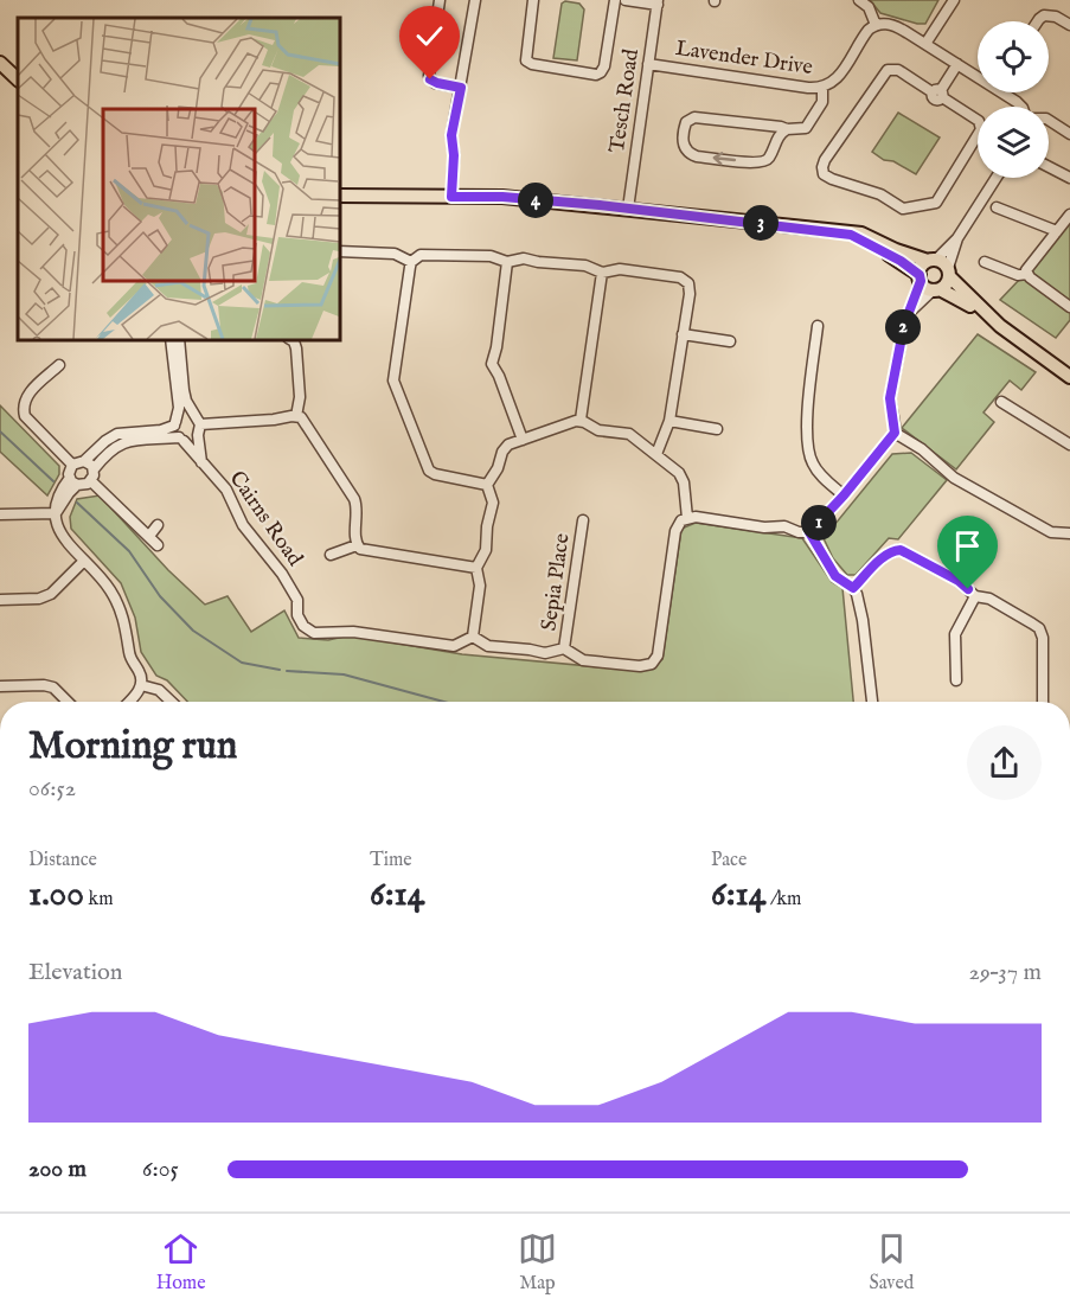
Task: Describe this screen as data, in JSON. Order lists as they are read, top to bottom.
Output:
{
  "streets": {
    "street": [
      "Lavender Drive",
      "Tesch Road",
      "Cairns Road",
      "Sepia Place"
    ]
  },
  "crossings": [
    ["Lavender Drive", "Tesch Road"]
  ],
  "page": {
    "pins": [
      "4",
      "3",
      "2",
      "1"
    ],
    "heading": ["Morning run", "06:52"],
    "stats": [
      ["Distance", "1.00 km"],
      ["Time", "6:14"],
      ["Pace", "6:14 /km"]
    ],
    "chart": ["Elevation", "29–37 m"],
    "list": [
      {
        "name": "200 m",
        "note": "6:05"
      }
    ],
    "tabs": ["Home", "Map", "Saved"]
  }
}
